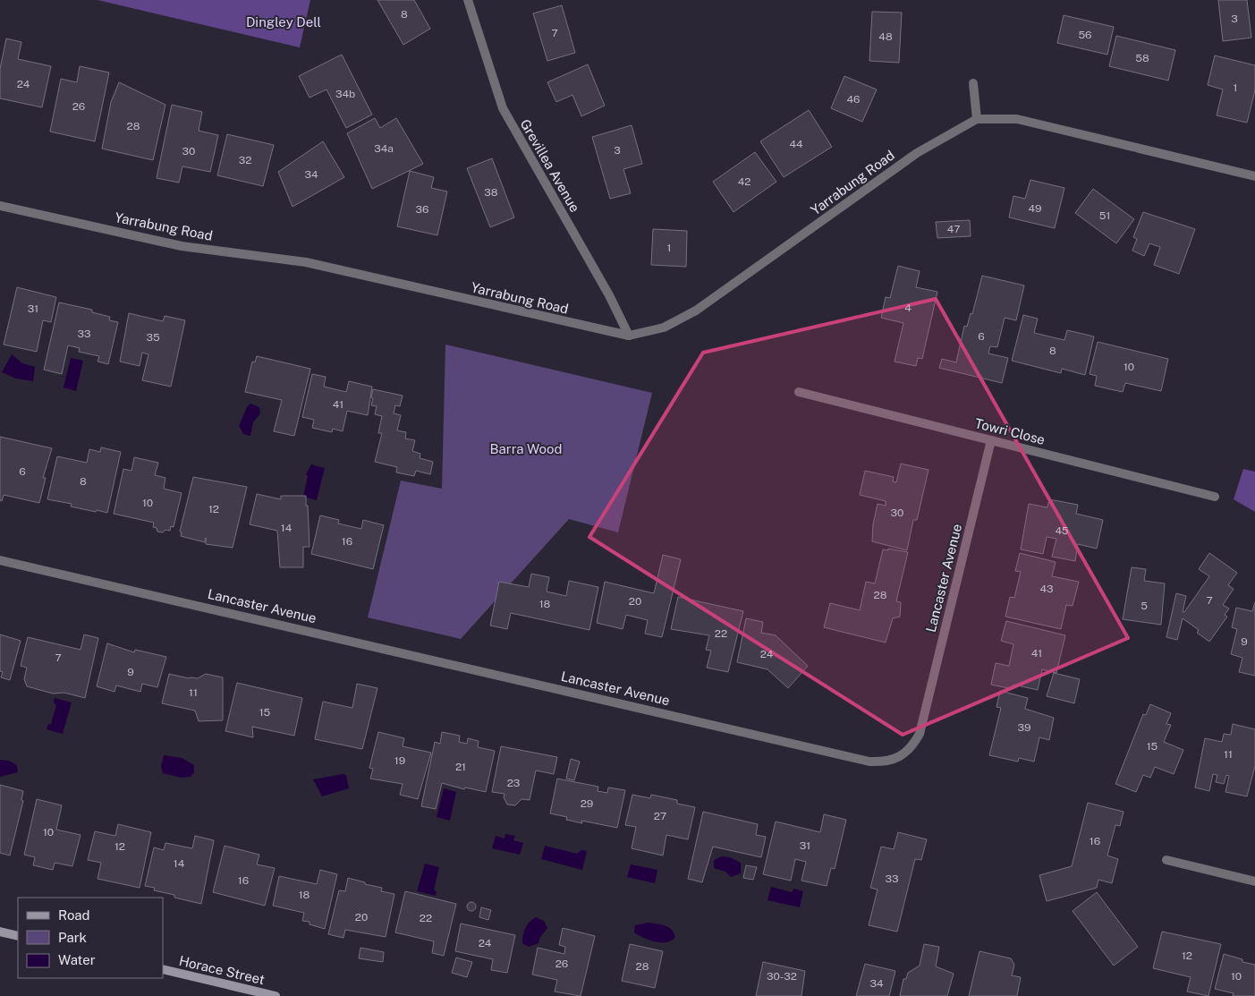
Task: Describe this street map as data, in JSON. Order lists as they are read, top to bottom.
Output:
{
  "streets": {
    "main road": ["Horace Street"],
    "street": [
      "Grevillea Avenue",
      "Yarrabung Road",
      "Towri Close",
      "Lancaster Avenue"
    ]
  },
  "crossings": [
    ["Grevillea Avenue", "Yarrabung Road"],
    ["Towri Close", "Lancaster Avenue"]
  ],
  "parks": ["Dingley Dell", "Barra Wood"],
  "house_numbers": [
    "8",
    "3",
    "7",
    "56",
    "48",
    "58",
    "24",
    "1",
    "34b",
    "46",
    "26",
    "28",
    "44",
    "34a",
    "3",
    "30",
    "32",
    "34",
    "42",
    "38",
    "49",
    "36",
    "51",
    "47",
    "1",
    "4",
    "31",
    "33",
    "6",
    "35",
    "8",
    "10",
    "41",
    "6",
    "8",
    "10",
    "12",
    "30",
    "14",
    "45",
    "16",
    "43",
    "28",
    "7",
    "20",
    "18",
    "5",
    "22",
    "9",
    "41",
    "24",
    "7",
    "9",
    "11",
    "15",
    "39",
    "15",
    "11",
    "19",
    "21",
    "23",
    "29",
    "27",
    "10",
    "16",
    "31",
    "12",
    "14",
    "33",
    "16",
    "18",
    "20",
    "22",
    "24",
    "12",
    "26",
    "28",
    "30-32",
    "10",
    "34"
  ],
  "legend": ["Road", "Park", "Water"]
}
